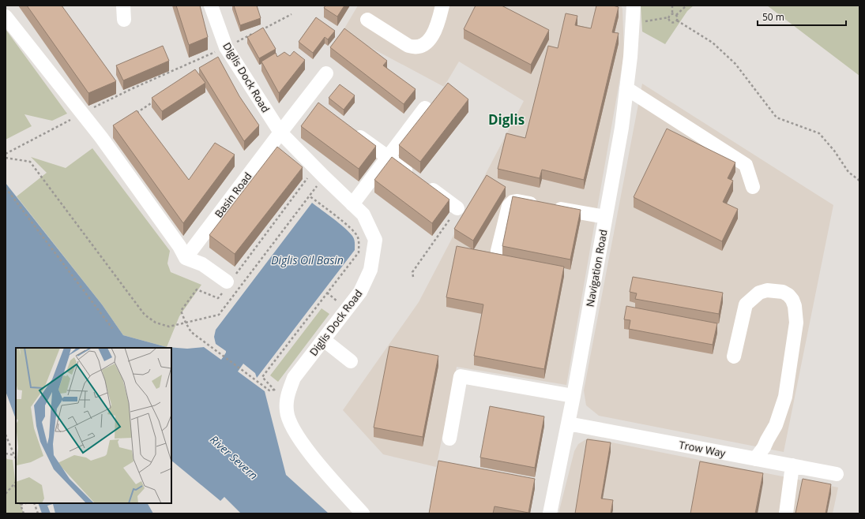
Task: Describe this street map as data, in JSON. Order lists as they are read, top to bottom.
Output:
{
  "streets": {
    "street": [
      "Diglis Dock Road",
      "Basin Road",
      "Navigation Road",
      "Trow Way"
    ]
  },
  "crossings": [
    ["Diglis Dock Road", "Basin Road"],
    ["Navigation Road", "Trow Way"]
  ],
  "districts": ["Diglis"],
  "water": ["Diglis Oil Basin", "River Severn"],
  "scale_bar": "50 m"
}
